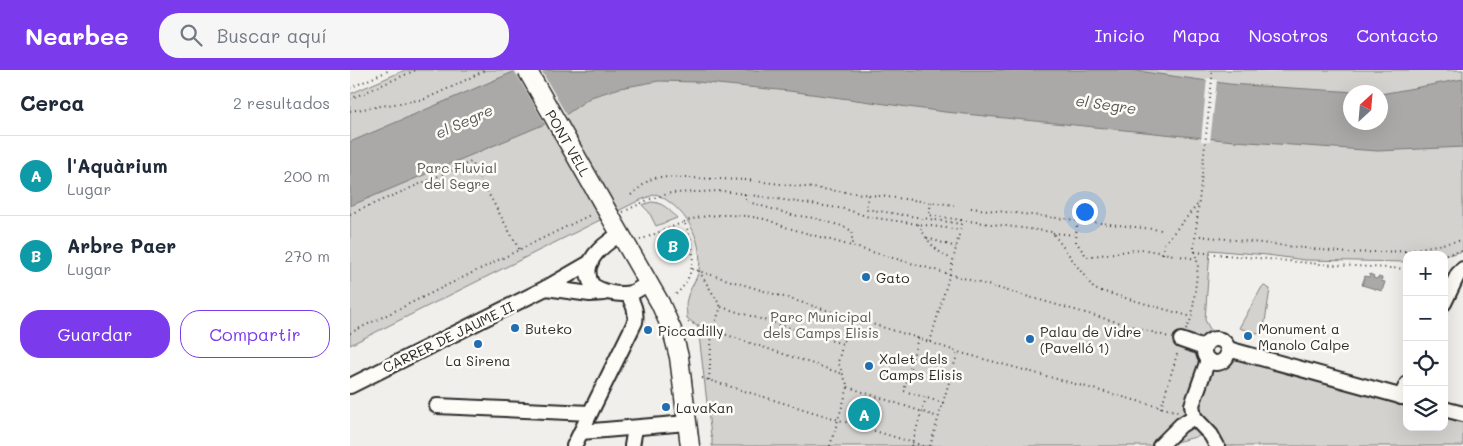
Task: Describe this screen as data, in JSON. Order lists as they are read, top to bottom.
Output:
{
  "streets": {
    "main road": ["PONT VELL"],
    "street": ["CARRER DE JAUME II"]
  },
  "crossings": [
    ["PONT VELL", "CARRER DE JAUME II"]
  ],
  "water": ["el Segre"],
  "parks": ["Parc Fluvial del Segre", "Parc Municipal dels Camps Elisis"],
  "places": [
    "Gato",
    "Buteko",
    "Piccadilly",
    "Monument a Manolo Calpe",
    "Palau de Vidre (Pavelló 1)",
    "La Sirena",
    "Xalet dels Camps Elisis",
    "LavaKan"
  ],
  "north": "top right",
  "page": {
    "header": "Nearbee",
    "search": "Buscar aquí",
    "nav": [
      "Inicio",
      "Mapa",
      "Nosotros",
      "Contacto"
    ],
    "heading": ["Cerca", "2 resultados"],
    "list": [
      {
        "mark": "A",
        "name": "l'Aquàrium",
        "note": "Lugar",
        "value": "200 m"
      },
      {
        "mark": "B",
        "name": "Arbre Paer",
        "note": "Lugar",
        "value": "270 m"
      }
    ],
    "pins": ["B", "A"],
    "map_buttons": ["+", "−"],
    "buttons": ["Guardar", "Compartir"]
  }
}
